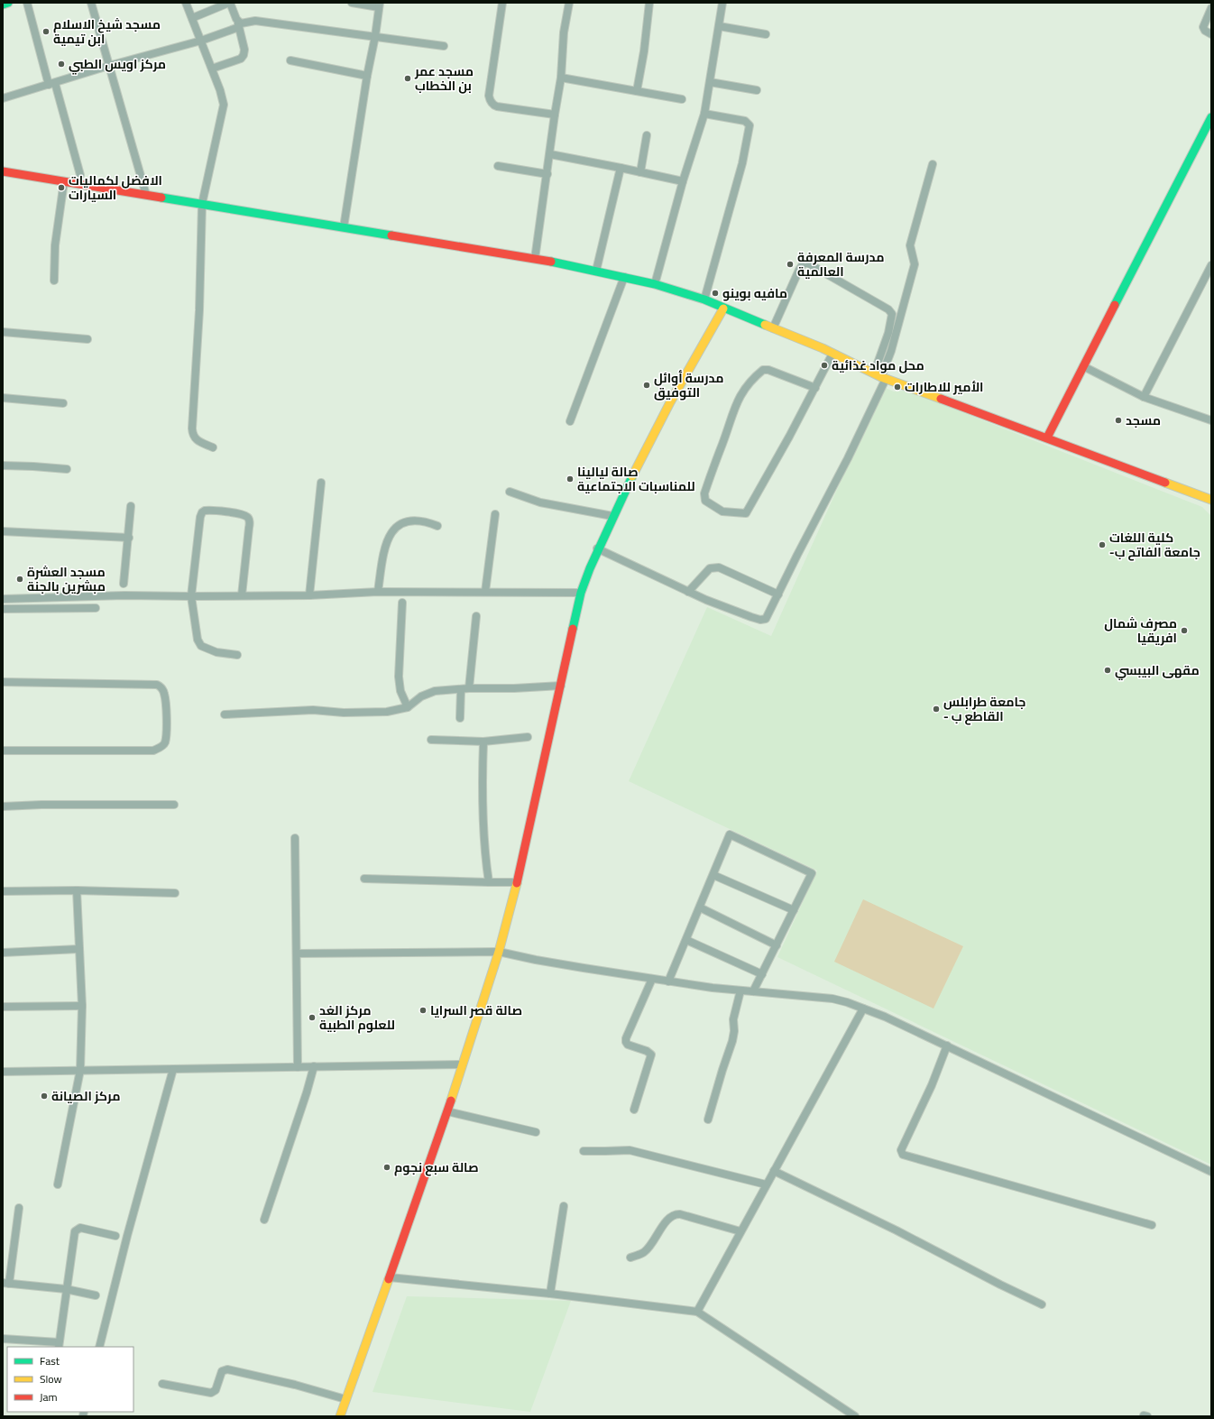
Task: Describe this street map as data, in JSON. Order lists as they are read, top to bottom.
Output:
{
  "places": [
    "مسجد شيخ الاسلام ابن تيمية",
    "مركز اويس الطبي",
    "مسجد عمر بن الخطاب",
    "الافضل لكماليات السيارات",
    "مدرسة المعرفة العالمية",
    "مافيه بوينو",
    "محل مواد غذائية",
    "مدرسة أوائل التوفيق",
    "الأمير للاطارات",
    "مسجد",
    "صالة ليالينا للمناسبات الاجتماعية",
    "كلية اللغات -جامعة الفاتح ب",
    "مسجد العشرة مبشرين بالجنة",
    "مصرف شمال افريقيا",
    "مقهى البيبسي",
    "جامعة طرابلس - القاطع ب",
    "صالة قصر السرايا",
    "مركز الغد للعلوم الطبية",
    "مركز الصيانة",
    "صالة سبع نجوم"
  ],
  "legend": ["Fast", "Slow", "Jam"]
}
